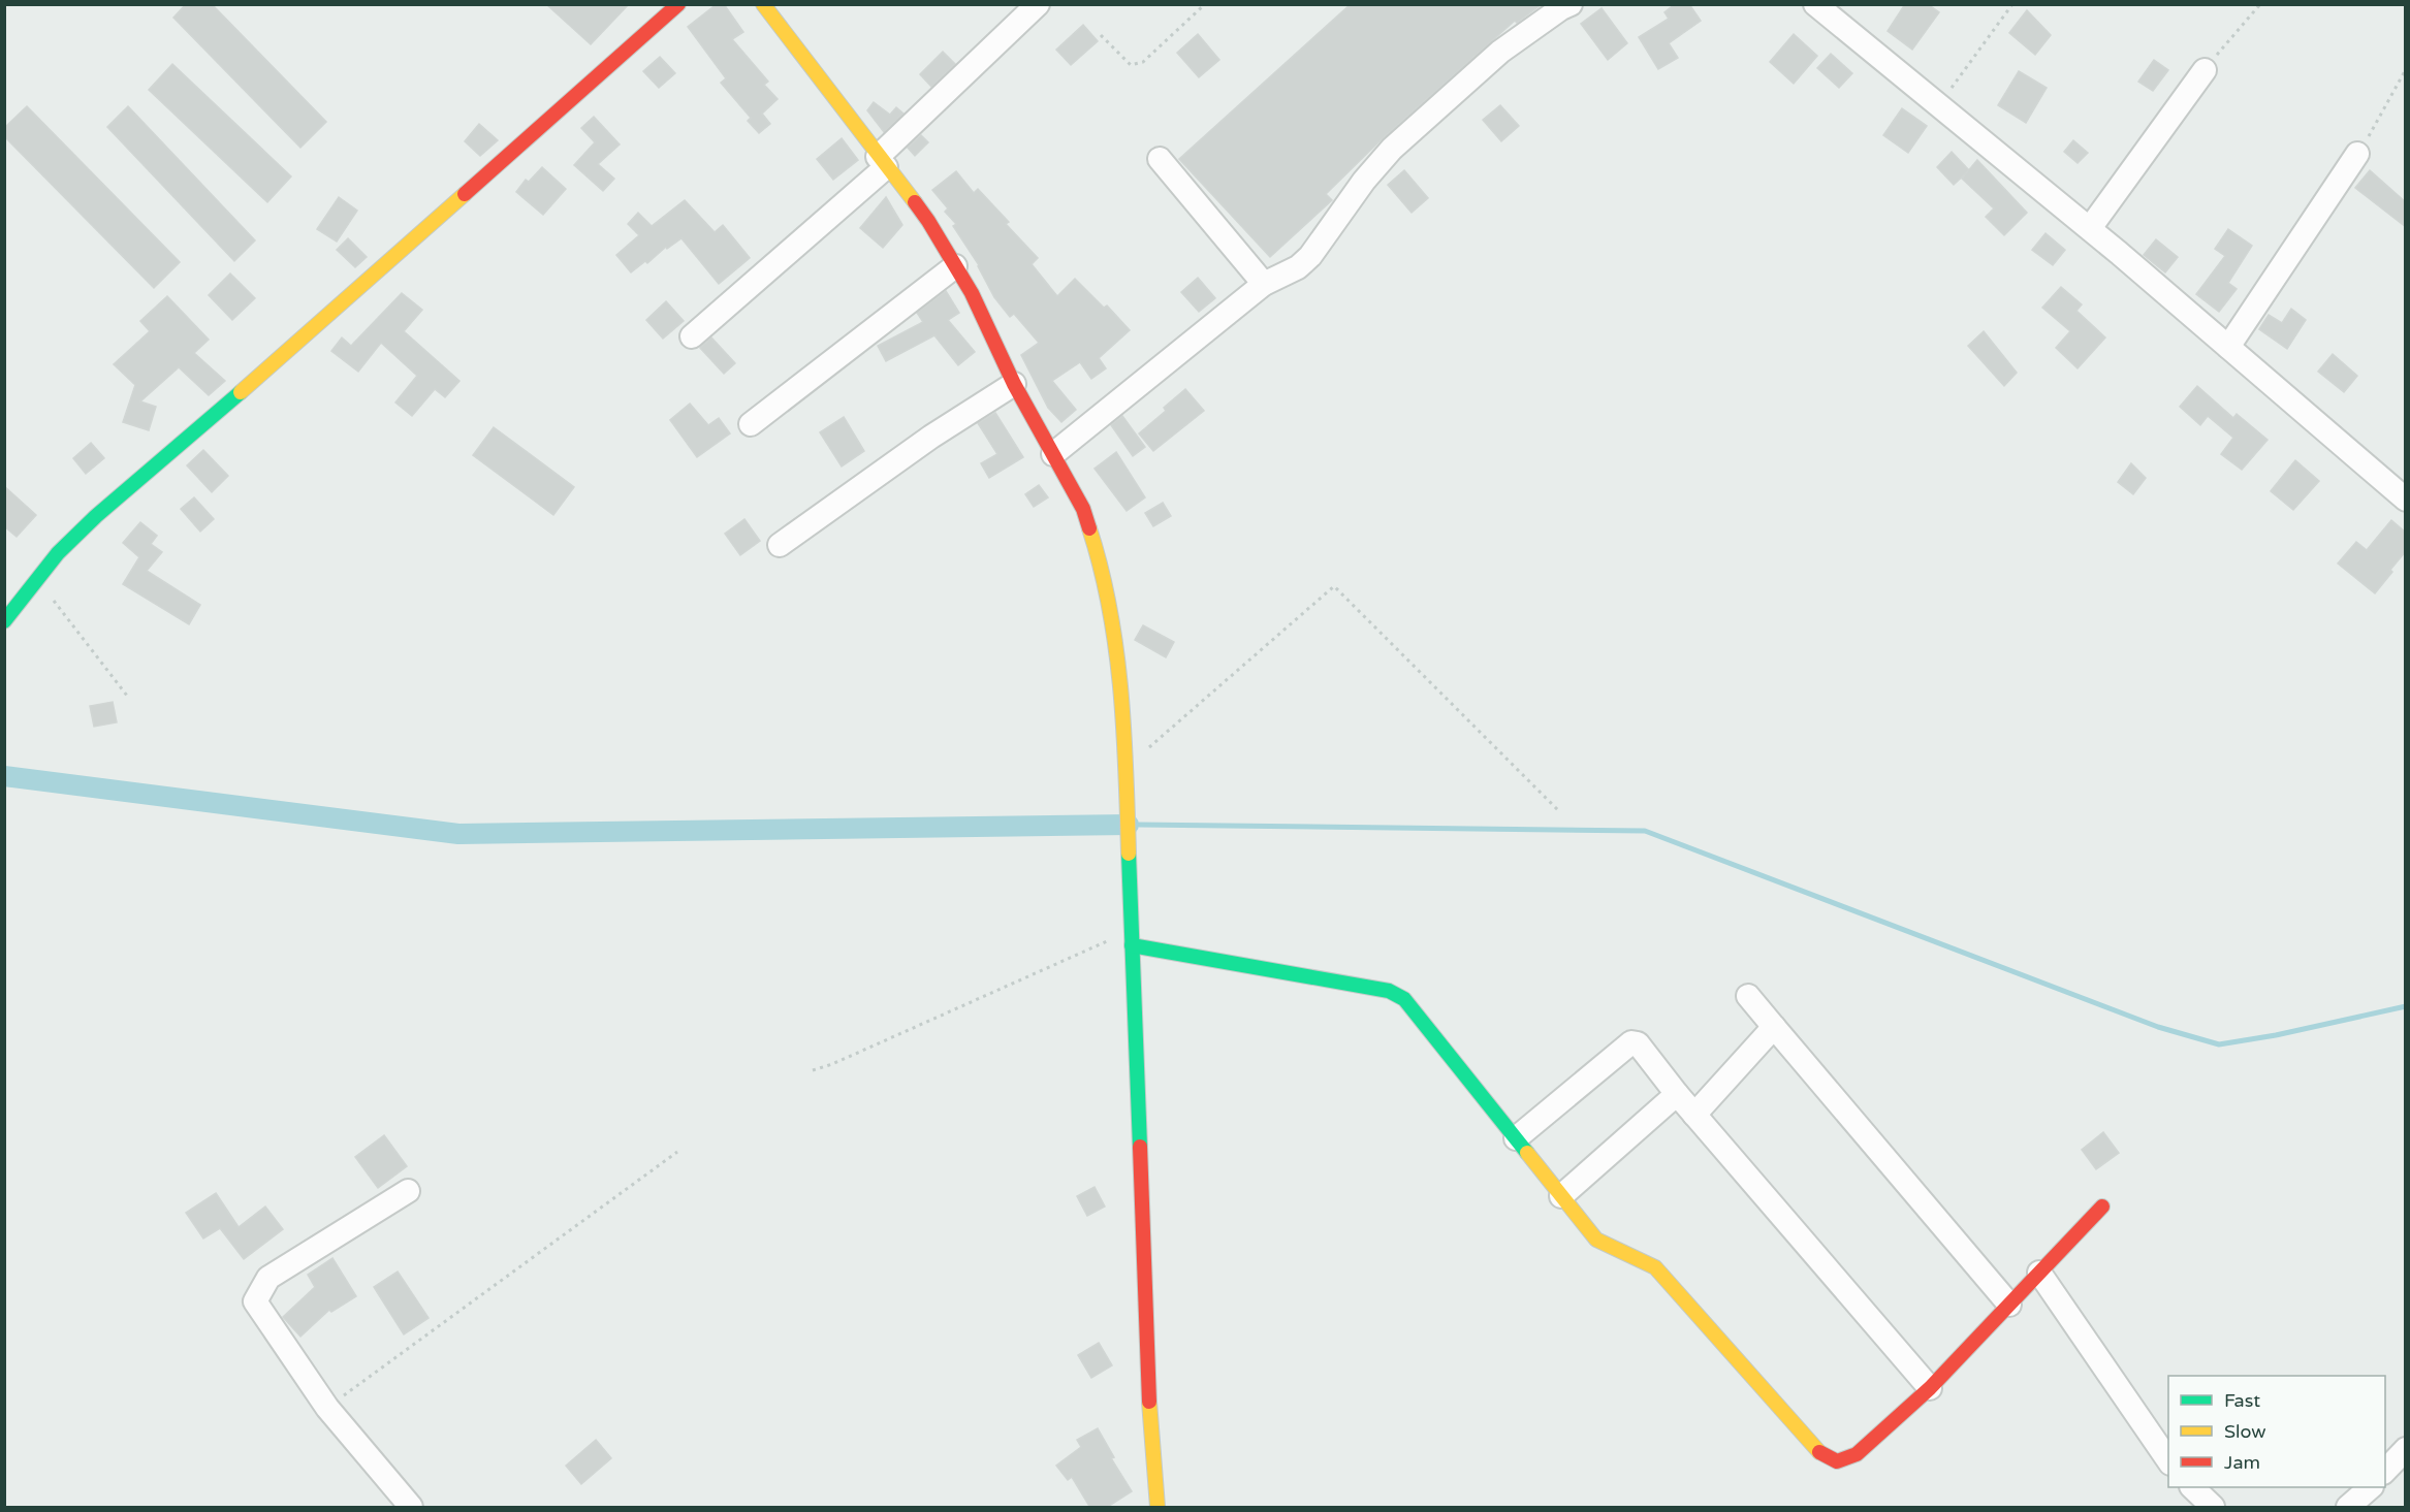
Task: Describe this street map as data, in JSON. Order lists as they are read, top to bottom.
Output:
{
  "legend": ["Fast", "Slow", "Jam"]
}
